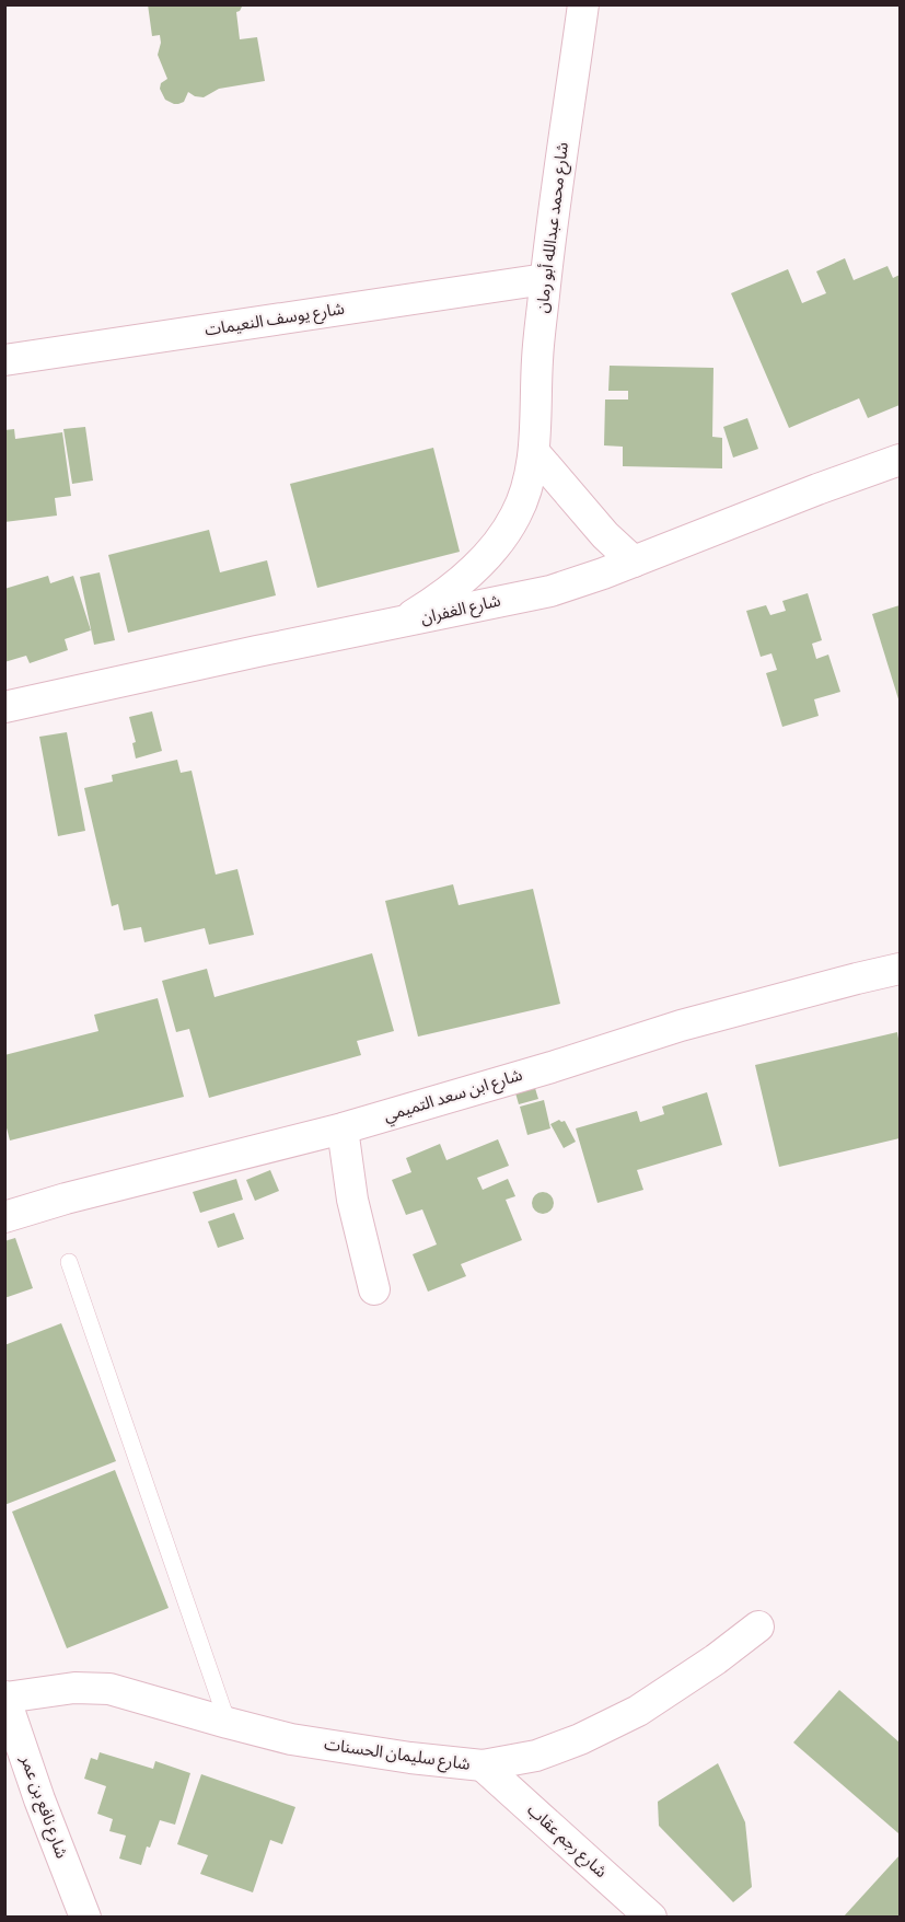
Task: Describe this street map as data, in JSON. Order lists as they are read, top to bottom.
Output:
{
  "streets": {
    "street": [
      "شارع محمد عبدالله أبو رمان",
      "شارع يوسف النعيمات",
      "شارع الغفران",
      "شارع ابن سعد التميمي",
      "شارع سليمان الحسنات",
      "شارع نافع بن عمر",
      "شارع رجم عقاب"
    ]
  },
  "crossings": [
    ["شارع محمد عبدالله أبو رمان", "شارع يوسف النعيمات"],
    ["شارع محمد عبدالله أبو رمان", "شارع الغفران"],
    ["شارع سليمان الحسنات", "شارع نافع بن عمر"],
    ["شارع سليمان الحسنات", "شارع رجم عقاب"]
  ]
}
